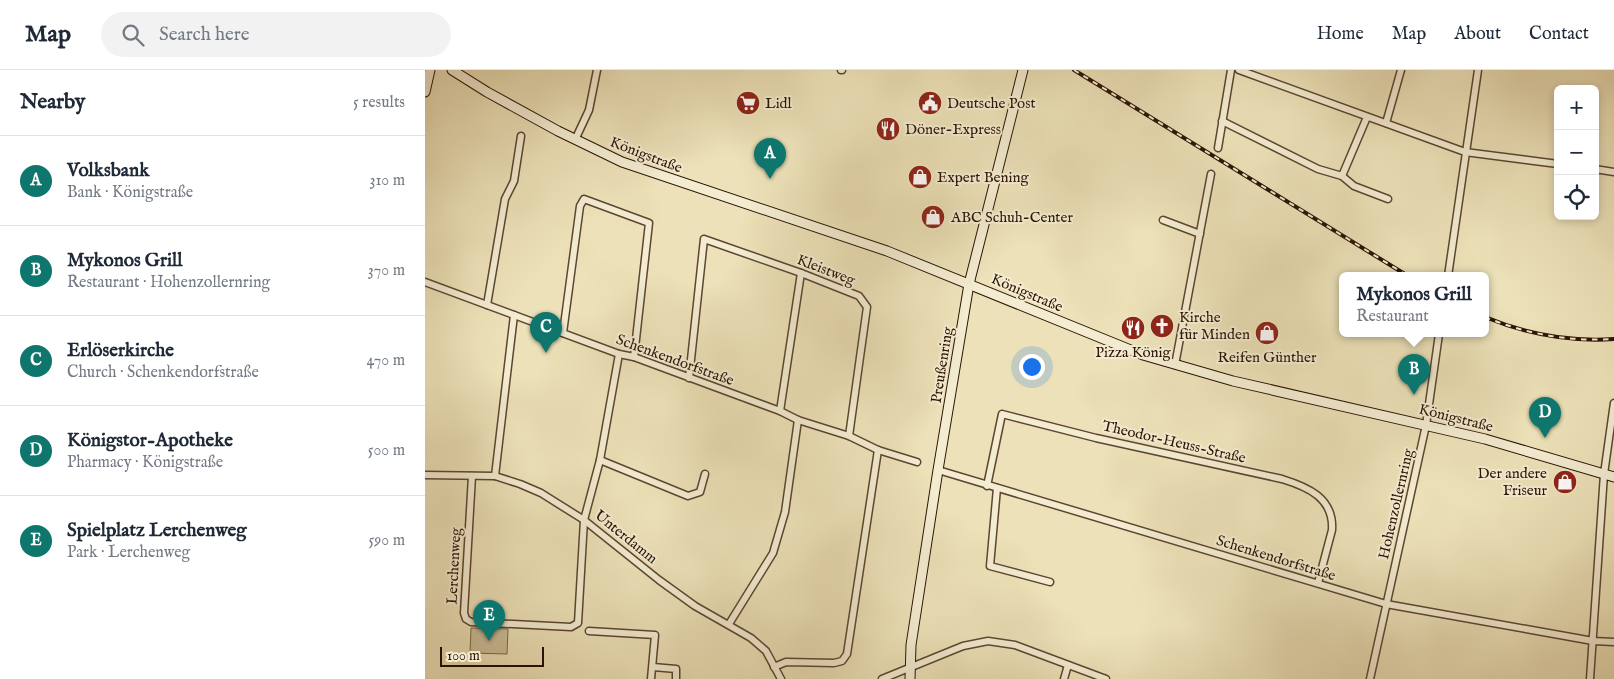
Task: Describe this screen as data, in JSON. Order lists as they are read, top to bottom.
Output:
{
  "streets": {
    "main road": ["Königstraße", "Preußenring"],
    "street": [
      "Kleistweg",
      "Schenkendorfstraße",
      "Theodor-Heuss-Straße",
      "Hohenzollernring",
      "Unterdamm",
      "Lerchenweg"
    ]
  },
  "crossings": [
    ["Königstraße", "Preußenring"],
    ["Königstraße", "Hohenzollernring"],
    ["Kleistweg", "Schenkendorfstraße"],
    ["Schenkendorfstraße", "Preußenring"],
    ["Schenkendorfstraße", "Theodor-Heuss-Straße"],
    ["Schenkendorfstraße", "Hohenzollernring"],
    ["Unterdamm", "Lerchenweg"]
  ],
  "places": {
    "supermarket": ["Lidl"],
    "public building": ["Deutsche Post"],
    "restaurant": ["Döner-Express", "Pizza König"],
    "shop": [
      "Expert Bening",
      "ABC Schuh-Center",
      "Reifen Günther",
      "Der andere Friseur"
    ],
    "church": ["Kirche für Minden"]
  },
  "scale_bar": "100 m",
  "page": {
    "header": "Map",
    "search": "Search here",
    "nav": [
      "Home",
      "Map",
      "About",
      "Contact"
    ],
    "heading": ["Nearby", "5 results"],
    "map_buttons": ["+", "−"],
    "list": [
      {
        "mark": "A",
        "name": "Volksbank",
        "note": "Bank · Königstraße",
        "value": "310 m"
      },
      {
        "mark": "B",
        "name": "Mykonos Grill",
        "note": "Restaurant · Hohenzollernring",
        "value": "370 m"
      },
      {
        "mark": "C",
        "name": "Erlöserkirche",
        "note": "Church · Schenkendorfstraße",
        "value": "470 m"
      },
      {
        "mark": "D",
        "name": "Königstor-Apotheke",
        "note": "Pharmacy · Königstraße",
        "value": "500 m"
      },
      {
        "mark": "E",
        "name": "Spielplatz Lerchenweg",
        "note": "Park · Lerchenweg",
        "value": "590 m"
      }
    ],
    "pins": [
      "A",
      "C",
      "B",
      "D",
      "E"
    ],
    "popup": ["Mykonos Grill", "Restaurant"],
    "scale": "100 m"
  }
}
